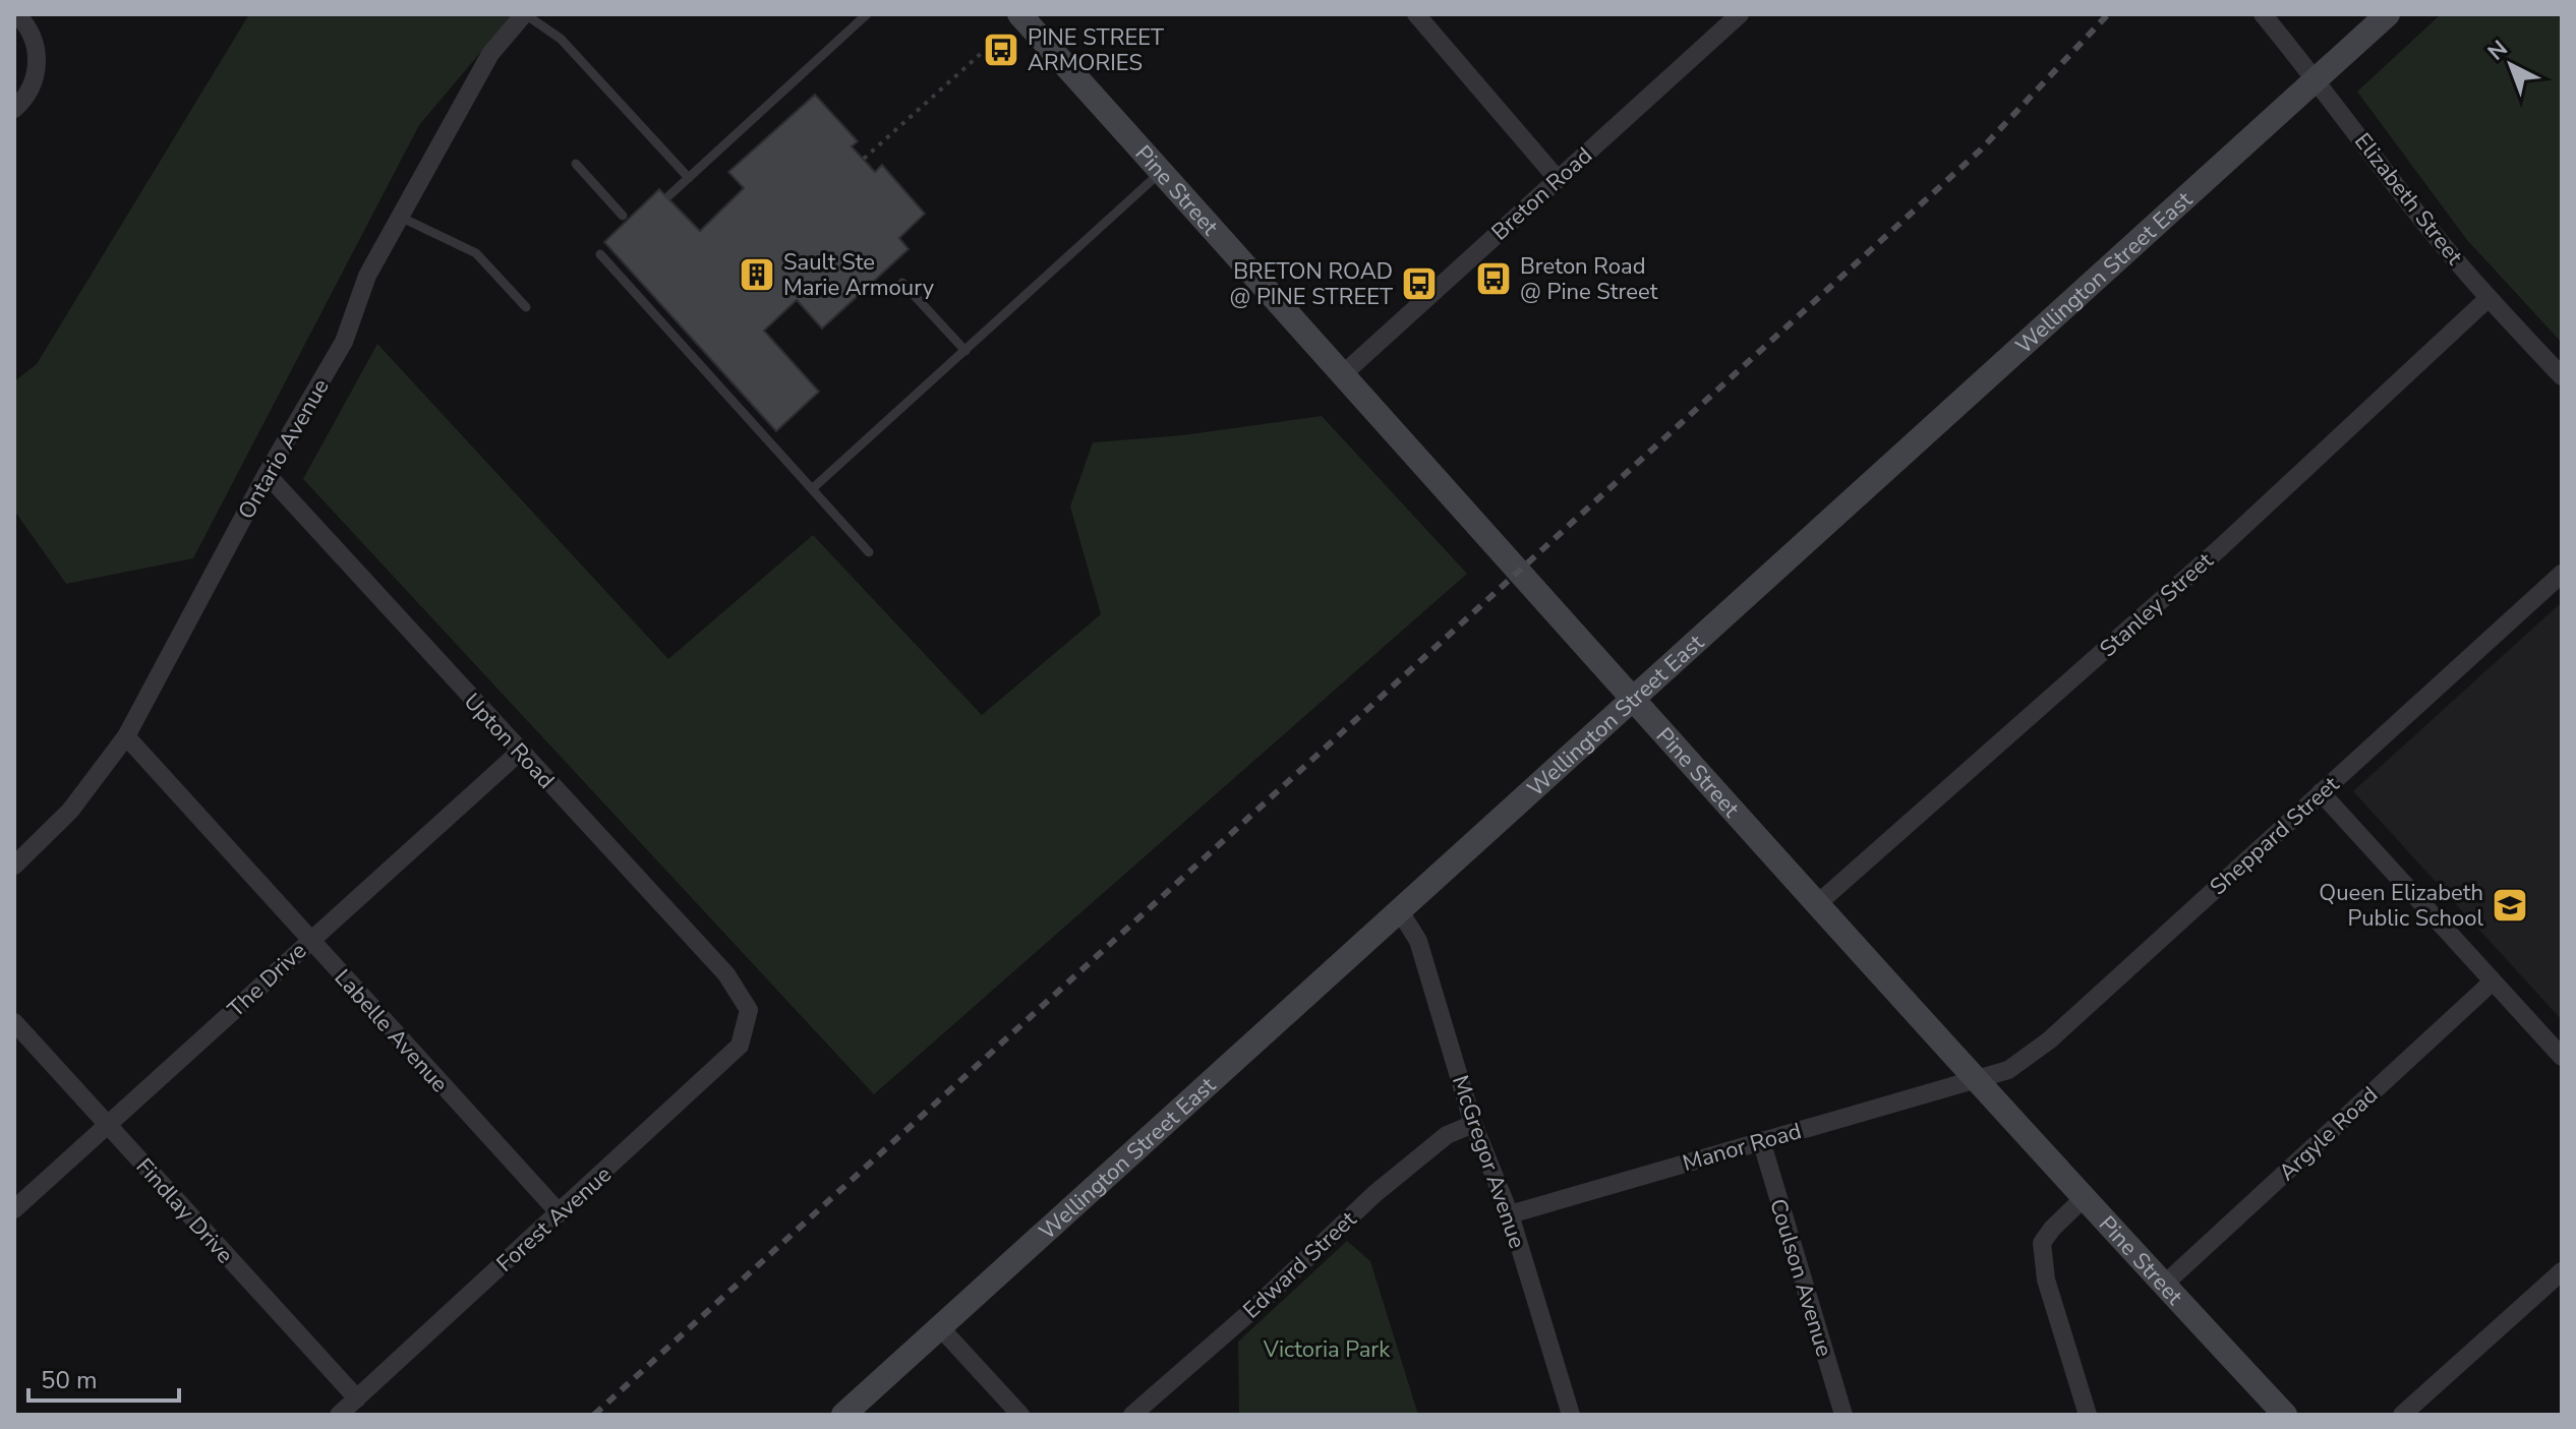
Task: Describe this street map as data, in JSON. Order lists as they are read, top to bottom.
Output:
{
  "streets": {
    "main road": ["Pine Street", "Wellington Street East"],
    "street": [
      "Breton Road",
      "Elizabeth Street",
      "Ontario Avenue",
      "Stanley Street",
      "Upton Road",
      "Sheppard Street",
      "The Drive",
      "Labelle Avenue",
      "Argyle Road",
      "Manor Road",
      "McGregor Avenue",
      "Findlay Drive",
      "Forest Avenue",
      "Edward Street",
      "Coulson Avenue"
    ]
  },
  "crossings": [
    ["Pine Street", "Breton Road"],
    ["Pine Street", "Wellington Street East"],
    ["Pine Street", "Stanley Street"],
    ["Pine Street", "Sheppard Street"],
    ["Pine Street", "Argyle Road"],
    ["Pine Street", "Manor Road"],
    ["Elizabeth Street", "Wellington Street East"],
    ["Elizabeth Street", "Stanley Street"],
    ["Wellington Street East", "McGregor Avenue"],
    ["Ontario Avenue", "Upton Road"],
    ["Ontario Avenue", "Labelle Avenue"],
    ["Upton Road", "The Drive"],
    ["Upton Road", "Forest Avenue"],
    ["Sheppard Street", "Manor Road"],
    ["The Drive", "Labelle Avenue"],
    ["The Drive", "Findlay Drive"],
    ["Labelle Avenue", "Forest Avenue"],
    ["Manor Road", "McGregor Avenue"],
    ["Manor Road", "Coulson Avenue"],
    ["McGregor Avenue", "Edward Street"],
    ["Findlay Drive", "Forest Avenue"]
  ],
  "parks": ["Victoria Park"],
  "places": {
    "bus stop": ["PINE STREET ARMORIES", "Breton Road @ Pine Street", "BRETON ROAD @ PINE STREET"],
    "building": ["Sault Ste Marie Armoury"],
    "school or university": ["Queen Elizabeth Public School"]
  },
  "scale_bar": "50 m",
  "north": "top left"
}
